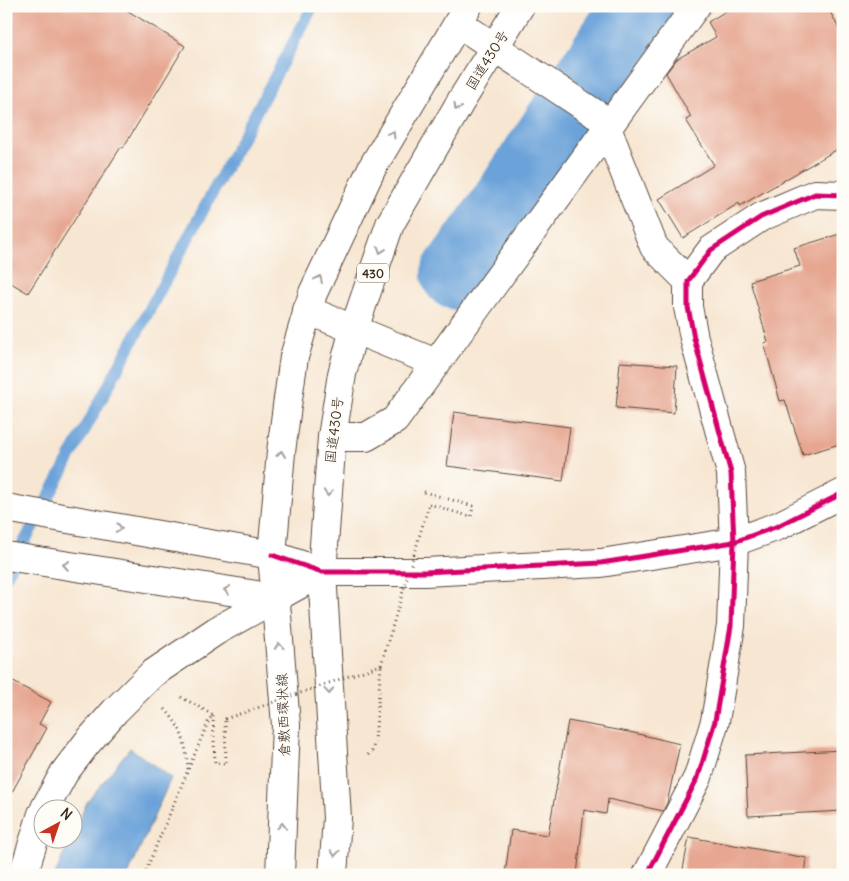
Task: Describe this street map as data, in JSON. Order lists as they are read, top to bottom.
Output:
{
  "streets": {
    "main road": ["国道430号", "430", "倉敷西環状線"]
  },
  "north": "top right"
}
